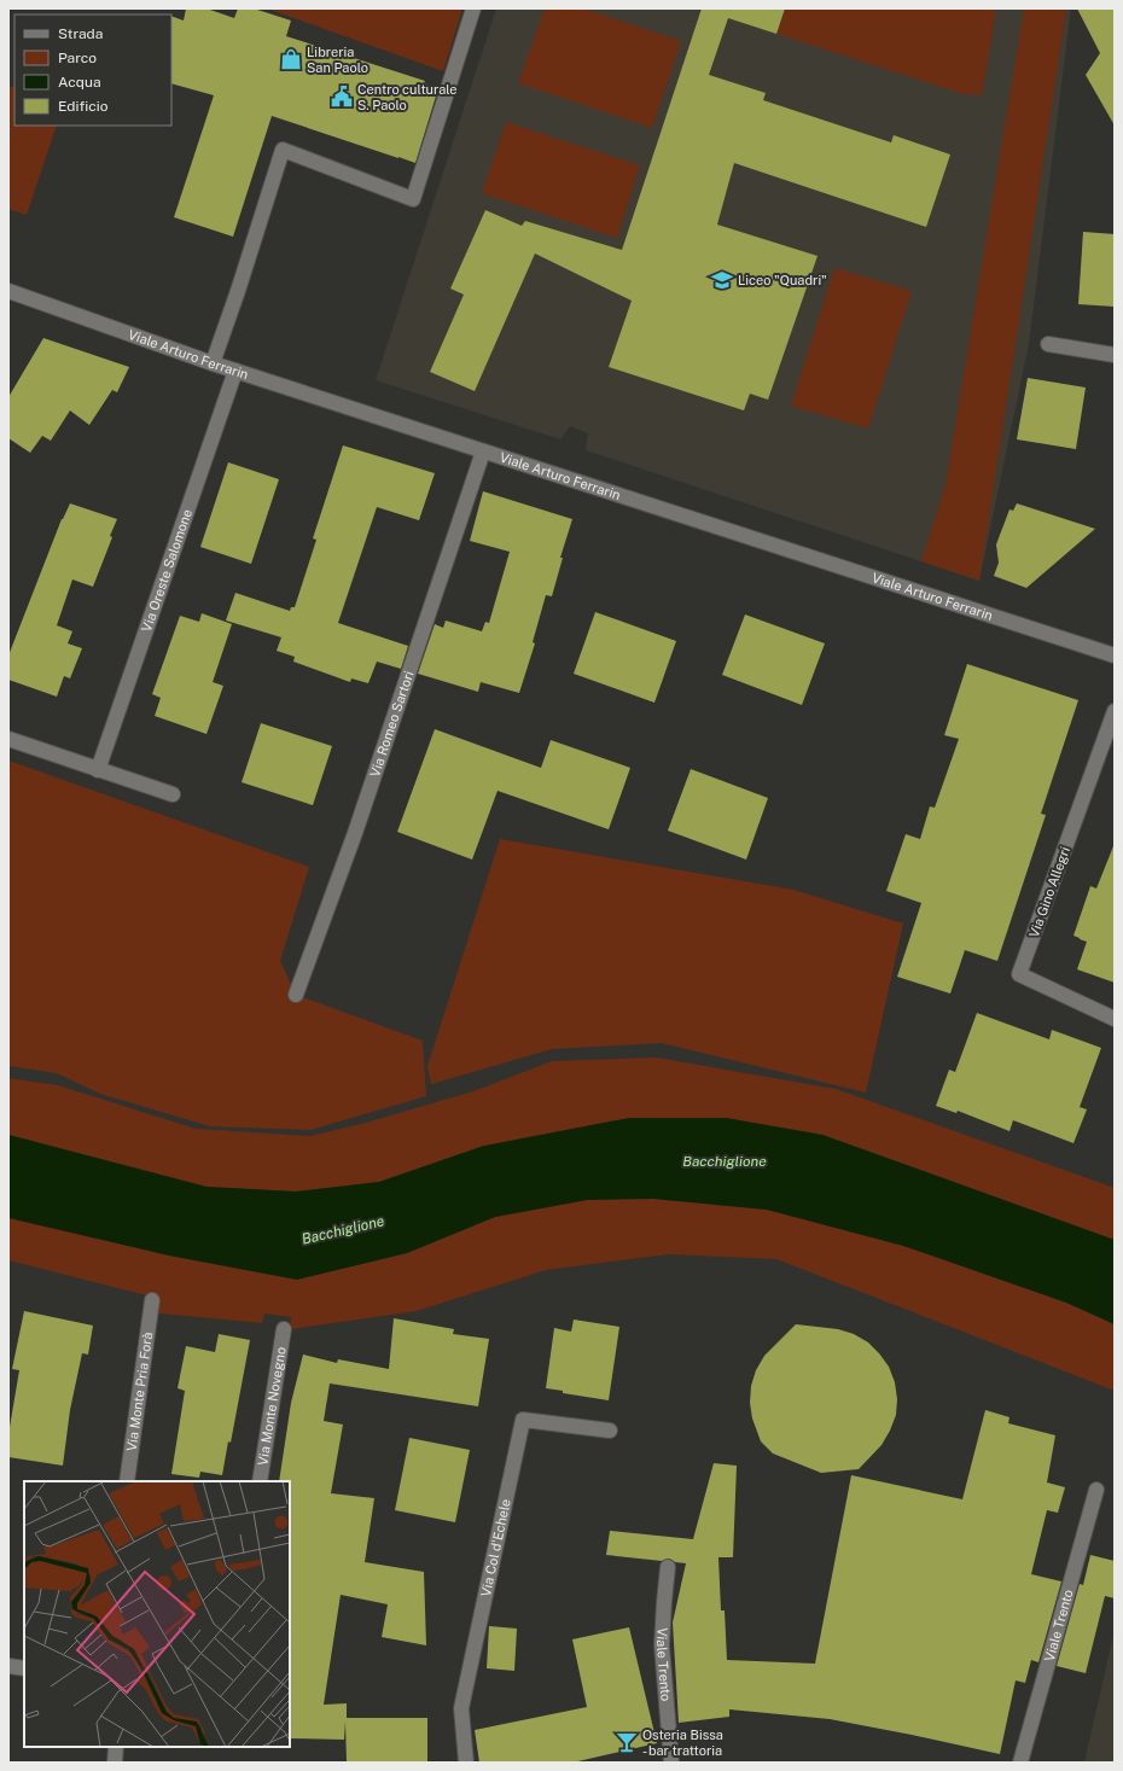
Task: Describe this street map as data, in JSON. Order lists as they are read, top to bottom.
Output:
{
  "streets": {
    "street": [
      "Viale Arturo Ferrarin",
      "Via Oreste Salomone",
      "Via Romeo Sartori",
      "Via Gino Allegri",
      "Via Monte Pria Forà",
      "Via Monte Novegno",
      "Via Col d'Echele",
      "Viale Trento"
    ]
  },
  "crossings": [
    ["Viale Arturo Ferrarin", "Via Oreste Salomone"],
    ["Viale Arturo Ferrarin", "Via Romeo Sartori"]
  ],
  "water": ["Bacchiglione"],
  "places": {
    "shop": ["Libreria San Paolo"],
    "public building": ["Centro culturale S. Paolo"],
    "school or university": ["Liceo \"Quadri\""],
    "bar": ["Osteria Bissa - bar trattoria"]
  },
  "legend": [
    "Strada",
    "Parco",
    "Acqua",
    "Edificio"
  ]
}
